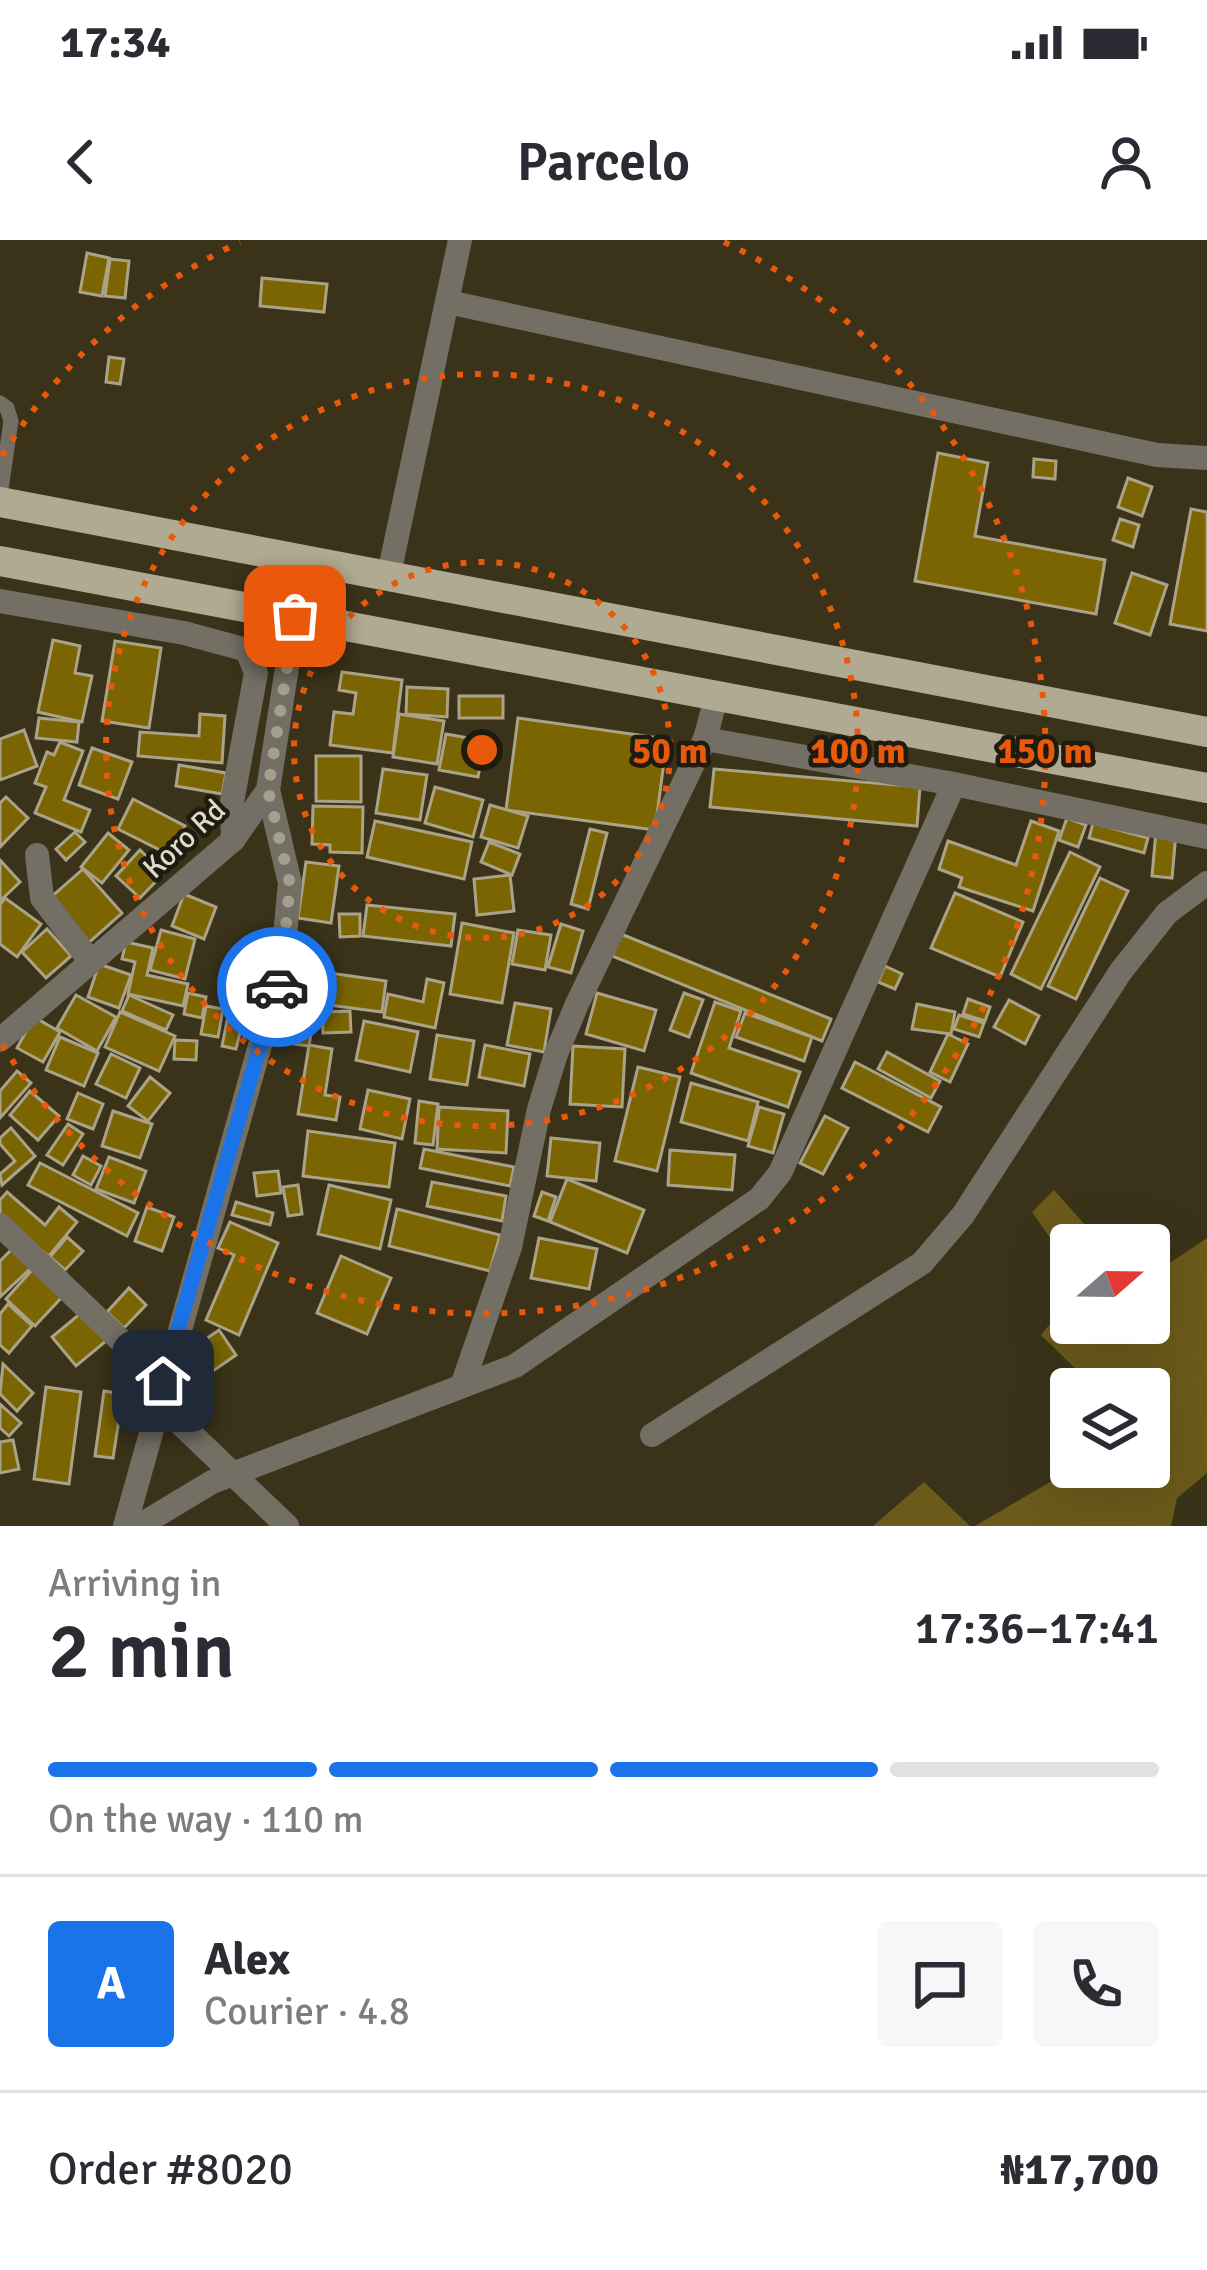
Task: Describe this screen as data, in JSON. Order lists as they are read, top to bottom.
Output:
{
  "streets": {
    "street": ["Koro Rd"]
  },
  "north": "right",
  "page": {
    "status": "17:34",
    "header": "Parcelo",
    "heading": ["2 min", "Arriving in", "17:36–17:41"],
    "panel": [
      "Alex",
      "Courier · 4.8",
      "Order #8020",
      "₦17,700"
    ],
    "bar": "On the way · 110 m",
    "round": "A"
  },
  "rings": ["50 m", "100 m", "150 m"]
}
